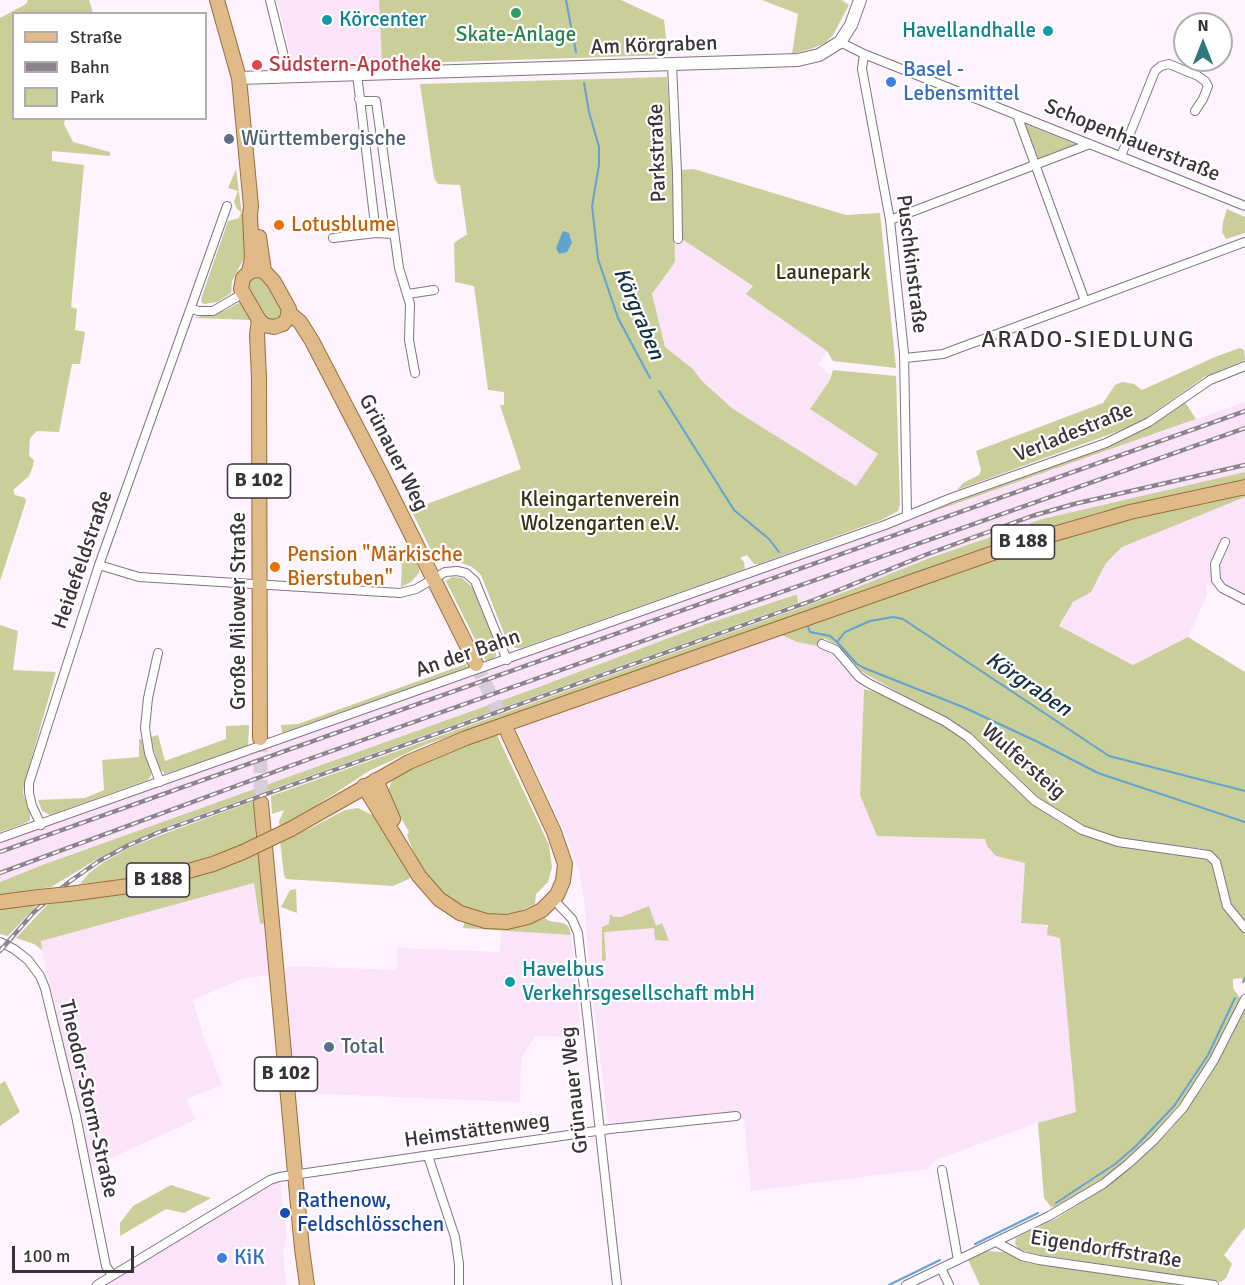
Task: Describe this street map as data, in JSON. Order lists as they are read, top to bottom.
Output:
{
  "streets": {
    "main road": [
      "Grünauer Weg",
      "B 102",
      "B 188",
      "Große Milower Straße"
    ],
    "street": [
      "Am Körgraben",
      "Schopenhauerstraße",
      "Parkstraße",
      "Puschkinstraße",
      "Verladestraße",
      "Heidefeldstraße",
      "An der Bahn",
      "Wulfersteig",
      "Theodor-Storm-Straße",
      "Heimstättenweg",
      "Eigendorffstraße"
    ]
  },
  "crossings": [
    ["Am Körgraben", "Schopenhauerstraße"],
    ["Am Körgraben", "Parkstraße"],
    ["Am Körgraben", "Große Milower Straße"],
    ["Schopenhauerstraße", "Puschkinstraße"],
    ["Puschkinstraße", "Verladestraße"],
    ["Puschkinstraße", "An der Bahn"],
    ["Verladestraße", "An der Bahn"],
    ["Grünauer Weg", "Große Milower Straße"],
    ["Grünauer Weg", "Heimstättenweg"],
    ["B 102", "Heimstättenweg"],
    ["Heidefeldstraße", "An der Bahn"],
    ["Theodor-Storm-Straße", "Heimstättenweg"]
  ],
  "districts": ["ARADO-SIEDLUNG"],
  "water": ["Körgraben"],
  "parks": ["Launepark", "Kleingartenverein Wolzengarten e.V."],
  "places": [
    "Skate-Anlage",
    "Körcenter",
    "Havellandhalle",
    "Südstern-Apotheke",
    "Basel - Lebensmittel",
    "Württembergische",
    "Lotusblume",
    "Pension \"Märkische Bierstuben\"",
    "Havelbus Verkehrsgesellschaft mbH",
    "Total",
    "Rathenow, Feldschlösschen",
    "KiK"
  ],
  "legend": ["Straße", "Bahn", "Park"],
  "scale_bar": "100 m",
  "north": "top"
}
